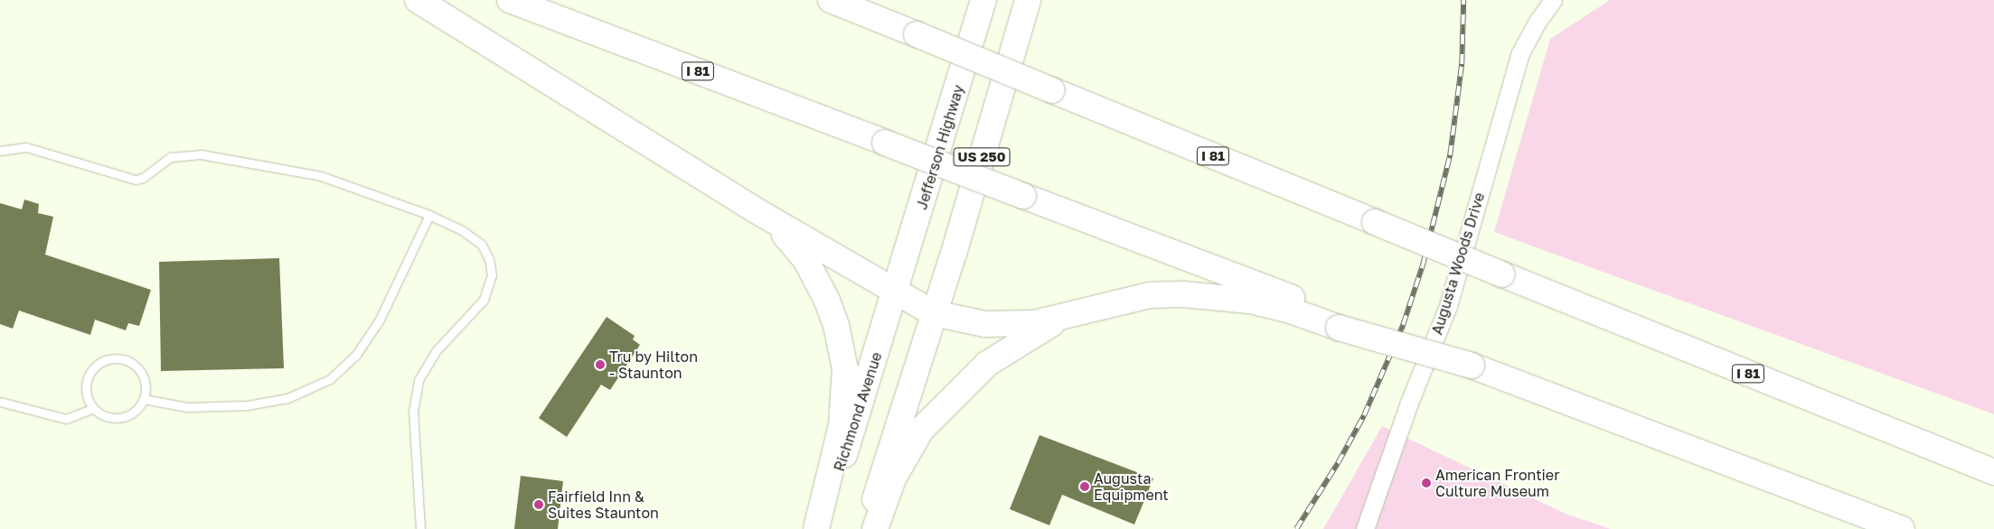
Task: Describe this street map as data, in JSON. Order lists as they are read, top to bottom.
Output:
{
  "streets": {
    "main road": [
      "I 81",
      "Jefferson Highway",
      "US 250",
      "Richmond Avenue"
    ],
    "street": ["Augusta Woods Drive"]
  },
  "crossings": [
    ["Jefferson Highway", "Richmond Avenue"]
  ],
  "places": [
    "Tru by Hilton - Staunton",
    "American Frontier Culture Museum",
    "Augusta Equipment",
    "Fairfield Inn & Suites Staunton"
  ]
}
